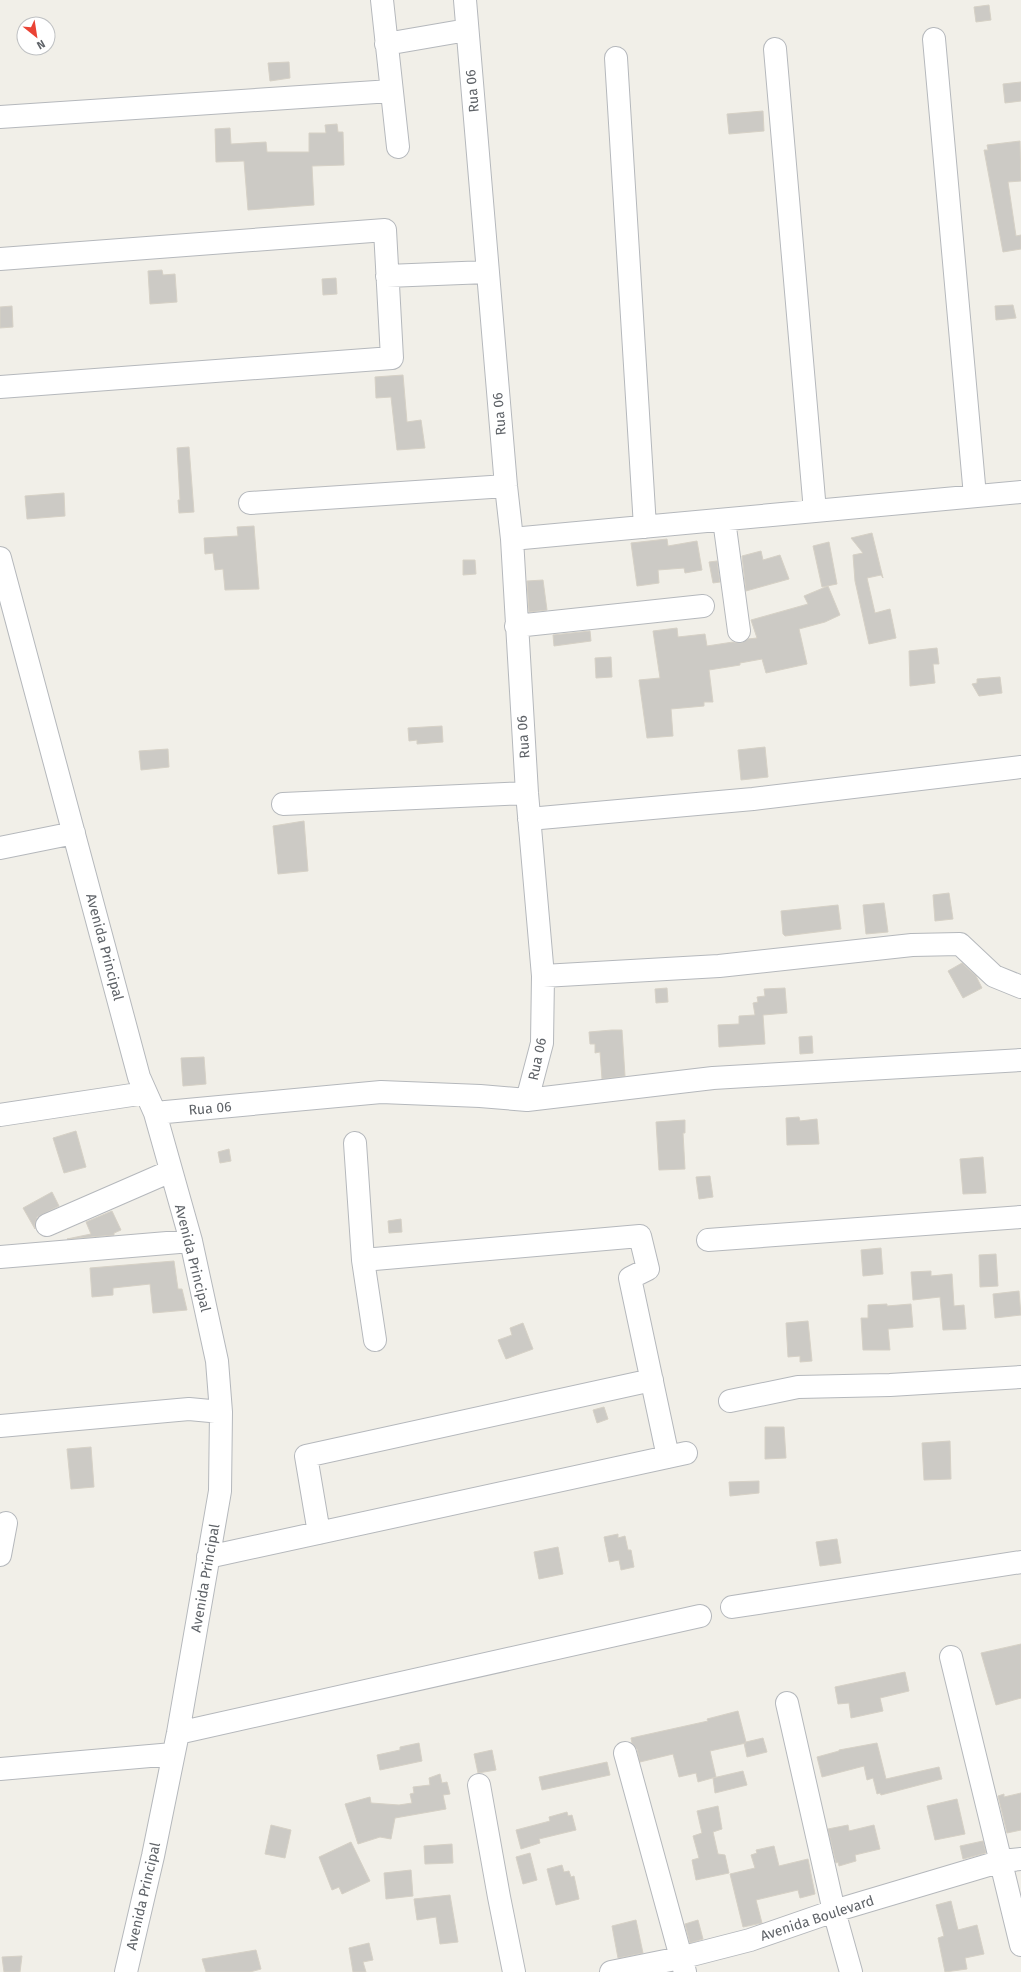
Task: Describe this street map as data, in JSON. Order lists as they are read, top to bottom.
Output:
{
  "streets": {
    "street": ["Rua 06", "Avenida Principal", "Avenida Boulevard"]
  },
  "crossings": [
    ["Rua 06", "Avenida Principal"]
  ],
  "north": "bottom right"
}
